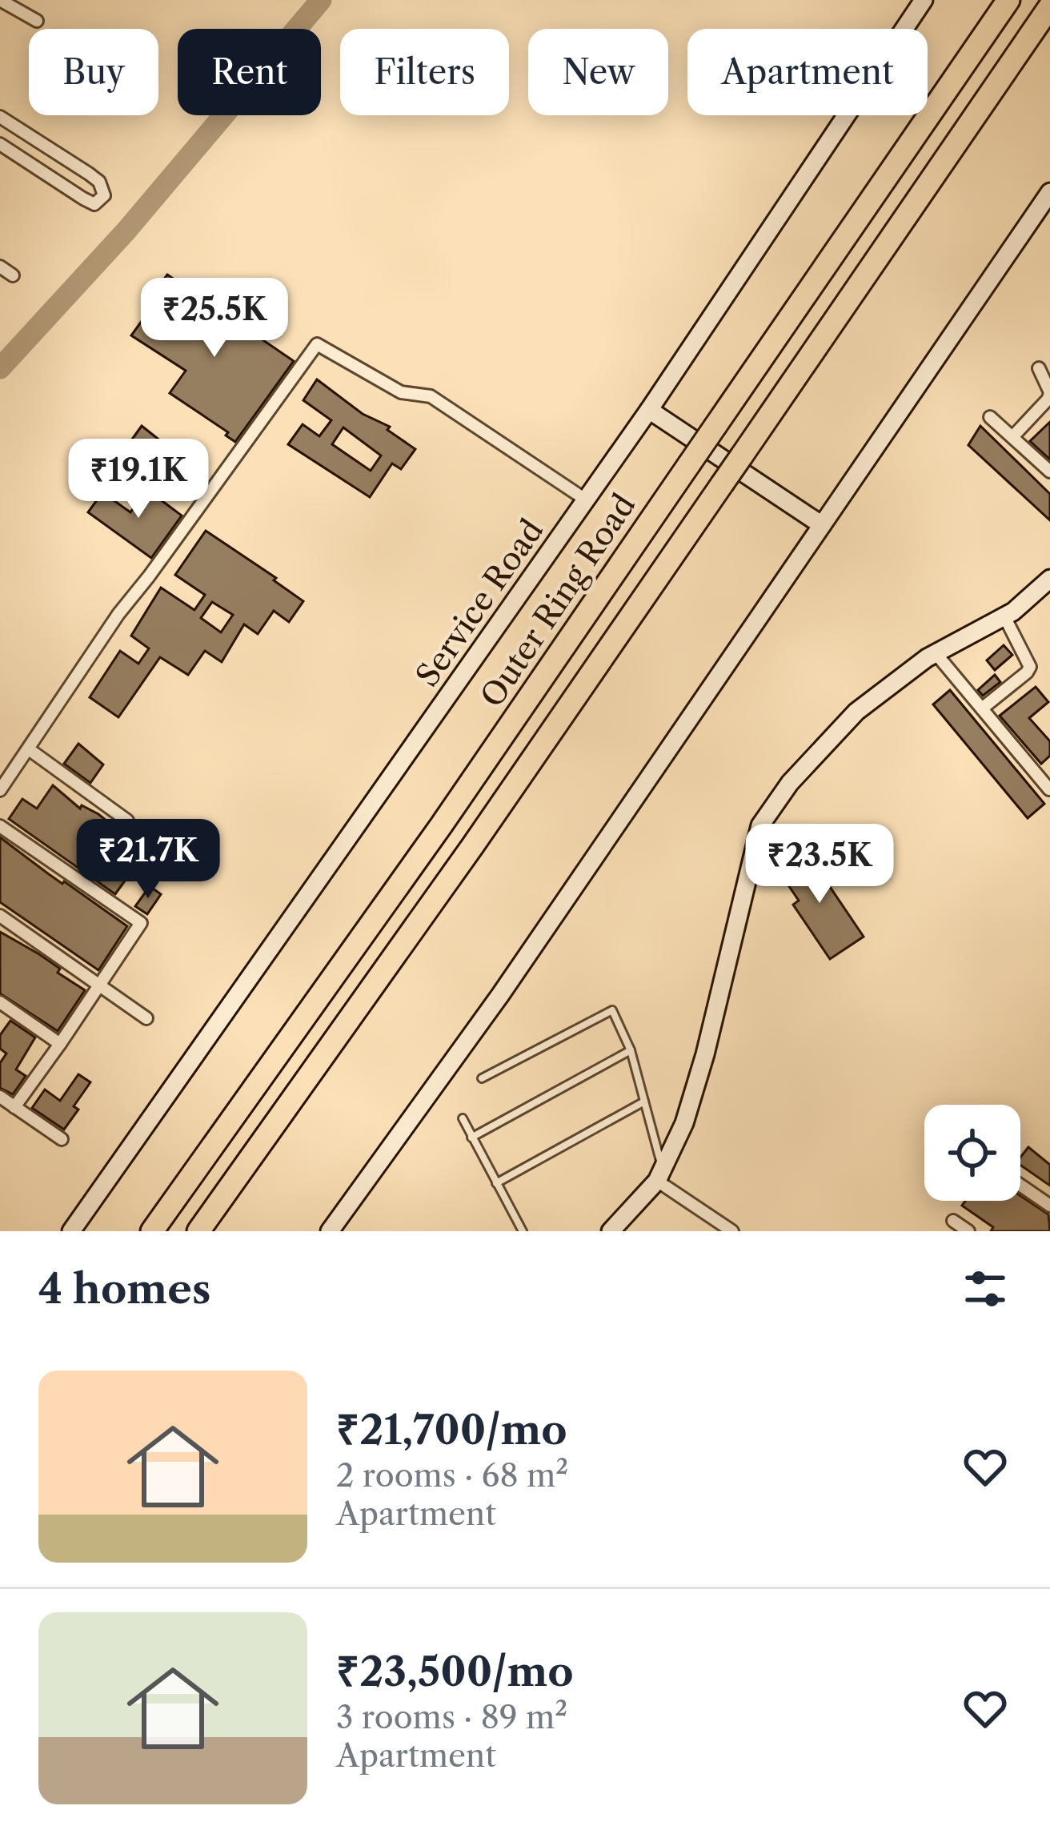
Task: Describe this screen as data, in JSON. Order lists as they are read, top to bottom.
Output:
{
  "streets": {
    "highway": ["Outer Ring Road"],
    "main road": ["Service Road"]
  },
  "page": {
    "chip": [
      "Buy",
      "Rent",
      "Filters",
      "New",
      "Apartment"
    ],
    "price": [
      "₹25.5K",
      "₹19.1K",
      "₹21.7K",
      "₹23.5K"
    ],
    "heading": "4 homes",
    "list": [
      {
        "name": "₹21,700/mo",
        "note": "2 rooms · 68 m² · Apartment"
      },
      {
        "name": "₹23,500/mo",
        "note": "3 rooms · 89 m² · Apartment"
      }
    ]
  }
}
